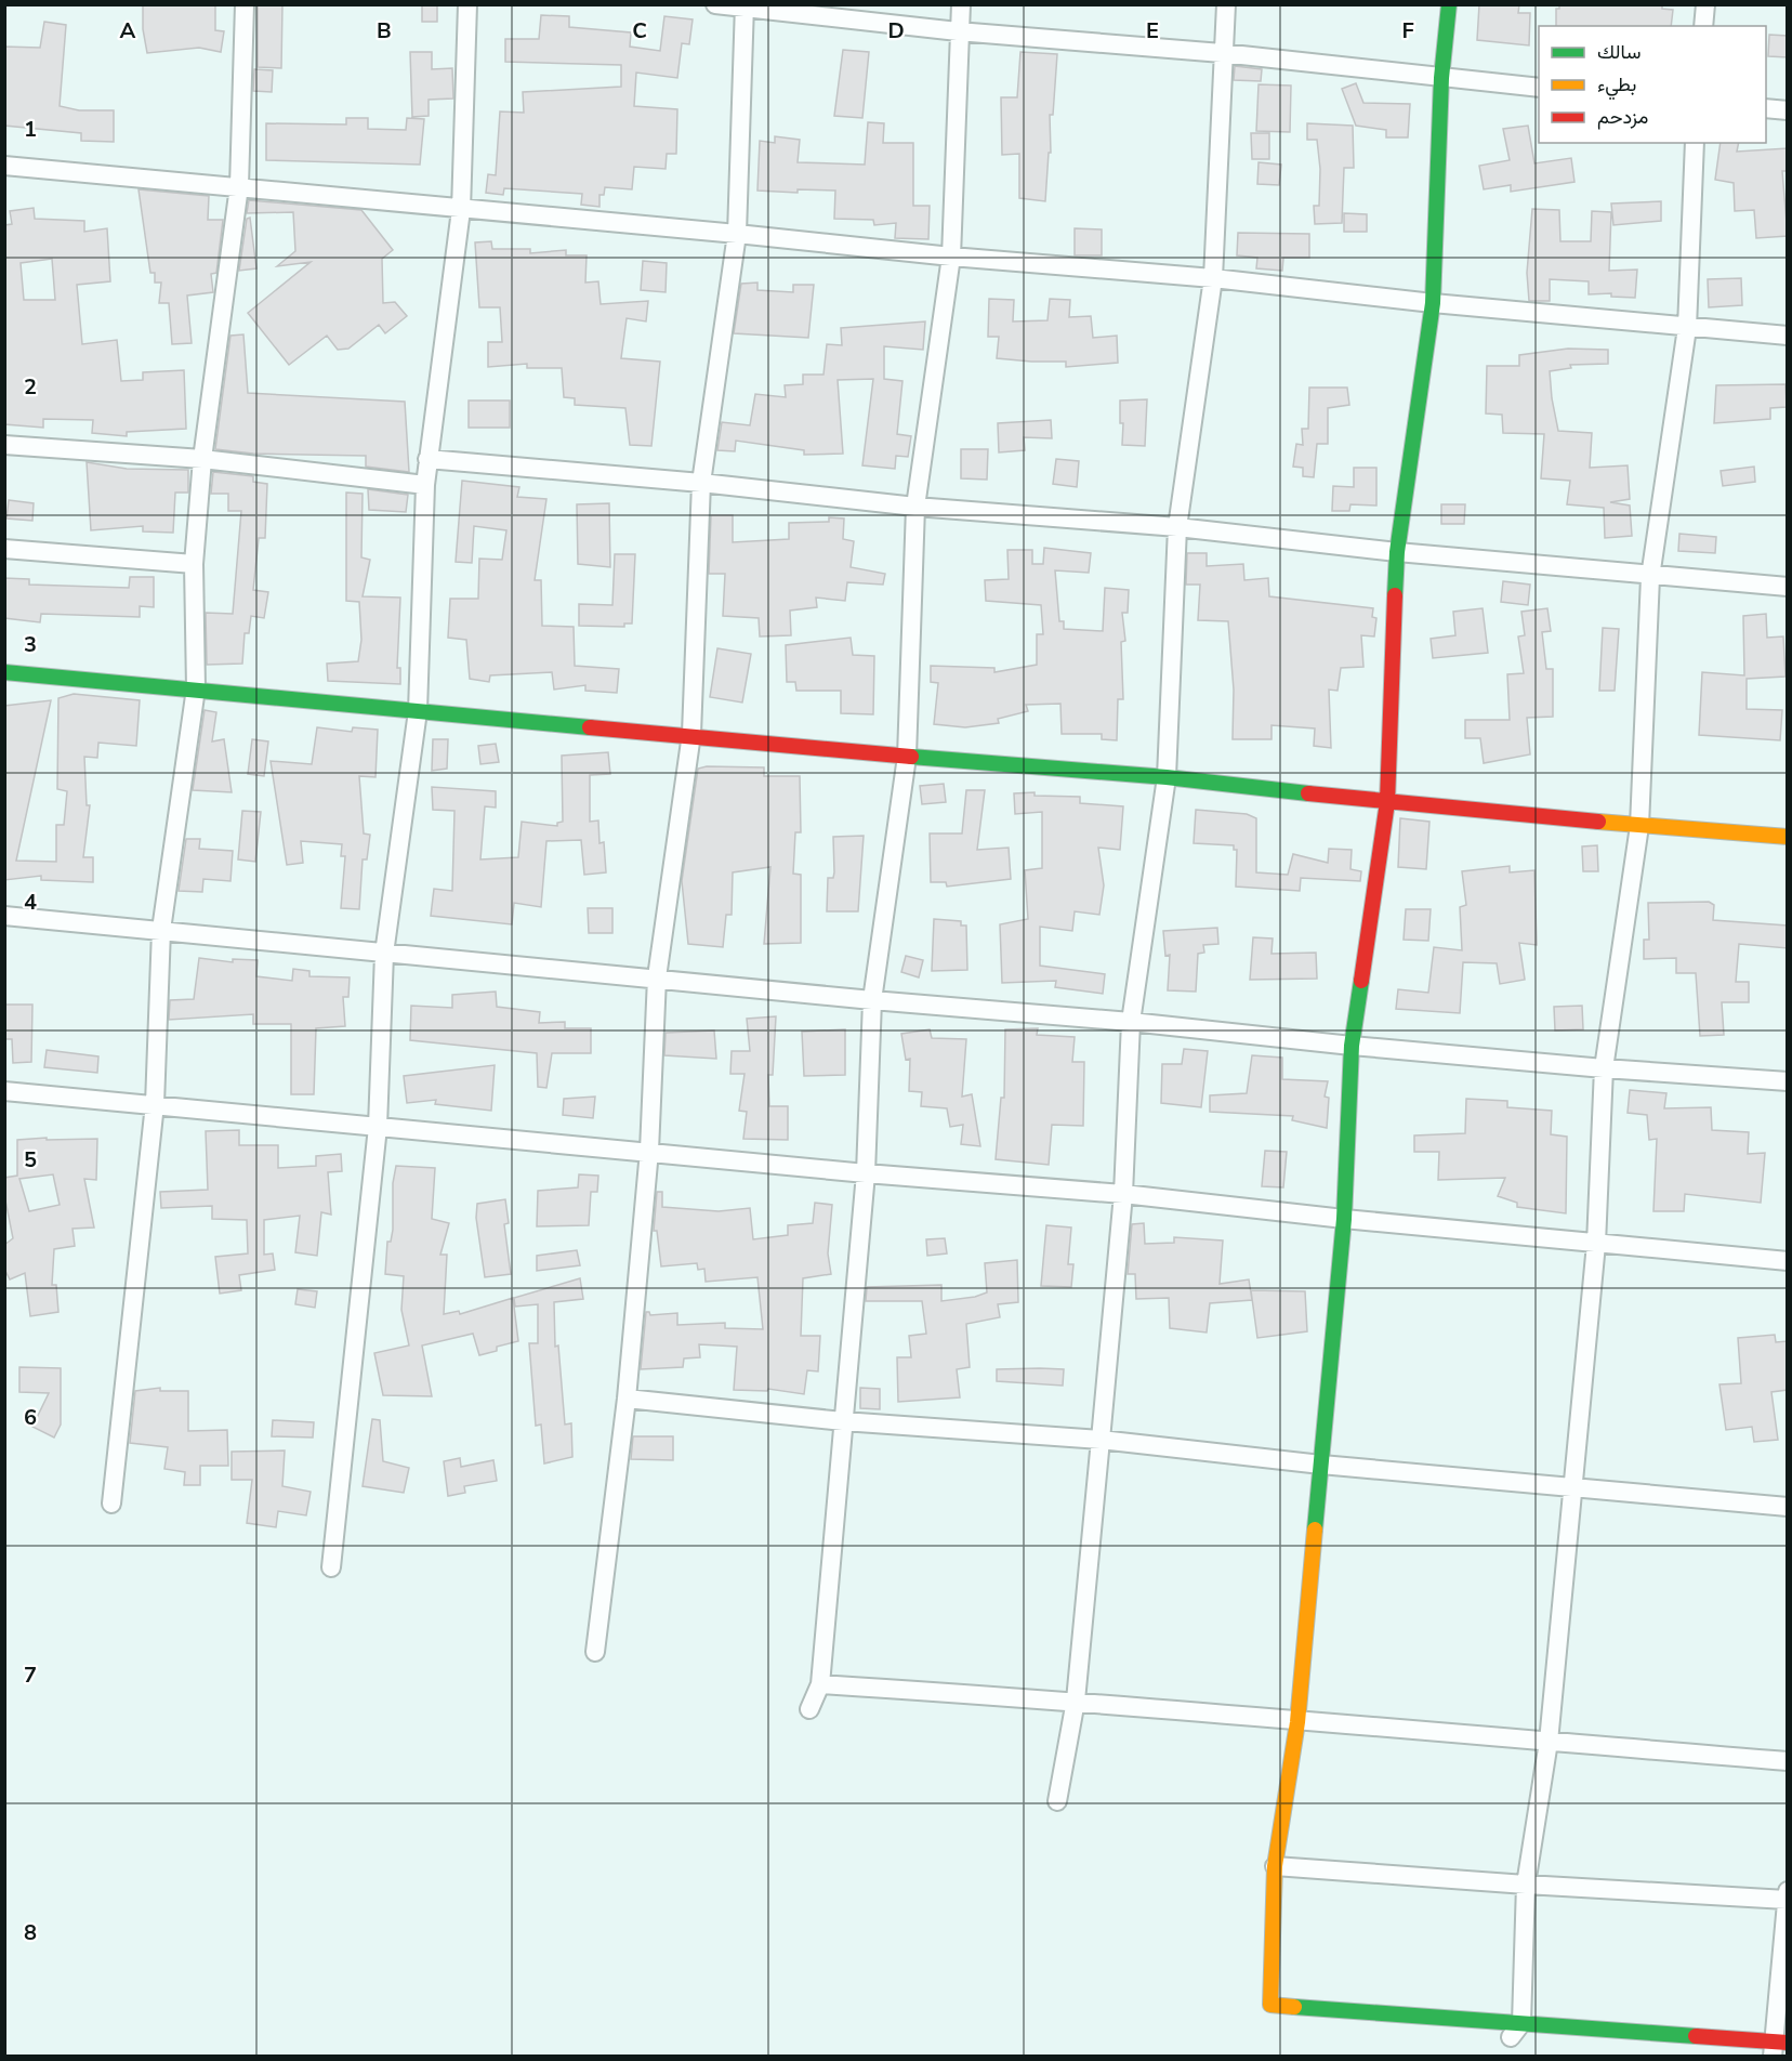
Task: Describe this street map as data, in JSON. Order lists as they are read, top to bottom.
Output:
{
  "legend": ["سالك", "بطيء", "مزدحم"],
  "grid": {
    "columns": [
      "A",
      "B",
      "C",
      "D",
      "E",
      "F"
    ],
    "rows": [
      "1",
      "2",
      "3",
      "4",
      "5",
      "6",
      "7",
      "8"
    ]
  }
}
